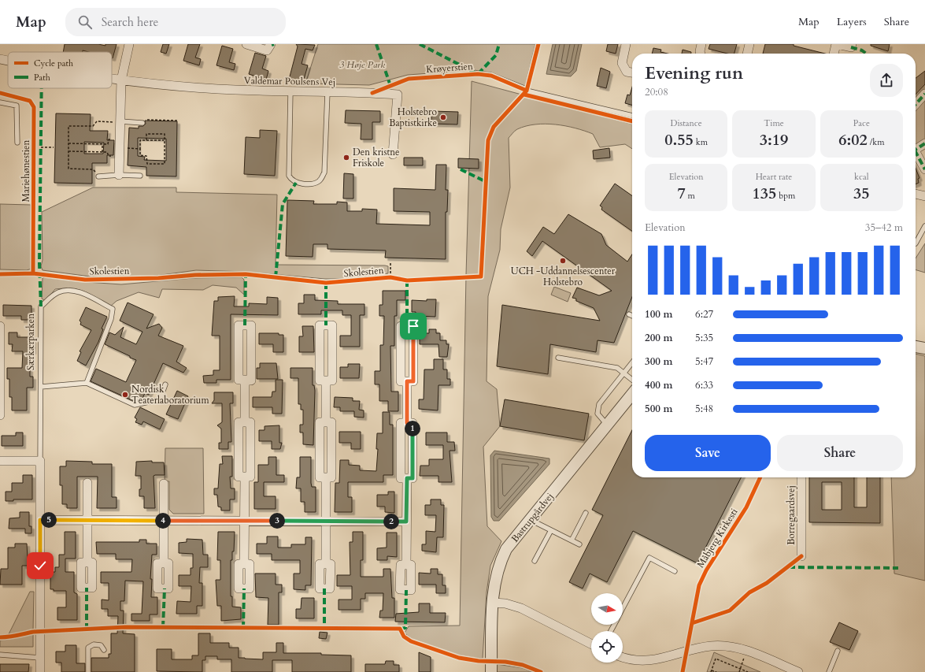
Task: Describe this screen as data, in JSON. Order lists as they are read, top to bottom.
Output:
{
  "streets": {
    "street": [
      "Valdemar Poulsens Vej",
      "Særkærparken",
      "Borregaardsvej",
      "Bastrupgårdvej"
    ],
    "cycle path": [
      "Krøyerstien",
      "Mariehønestien",
      "Skolestien",
      "Måbjerg Kirkesti"
    ]
  },
  "parks": ["3 Høje Park"],
  "places": [
    "Holstebro Baptistkirke",
    "Den kristne Friskole",
    "UCH -Uddannelsescenter Holstebro",
    "Nordisk Teaterlaboratorium"
  ],
  "legend": ["Cycle path", "Path"],
  "north": "right",
  "page": {
    "header": "Map",
    "search": "Search here",
    "nav": ["Map", "Layers", "Share"],
    "heading": ["Evening run", "20:08"],
    "stats": [
      ["Distance", "0.55 km"],
      ["Time", "3:19"],
      ["Pace", "6:02 /km"],
      ["Elevation", "7 m"],
      ["Heart rate", "135 bpm"],
      ["kcal", "35"]
    ],
    "chart": ["Elevation", "35–42 m"],
    "list": [
      {
        "name": "100 m",
        "note": "6:27"
      },
      {
        "name": "200 m",
        "note": "5:35"
      },
      {
        "name": "300 m",
        "note": "5:47"
      },
      {
        "name": "400 m",
        "note": "6:33"
      },
      {
        "name": "500 m",
        "note": "5:48"
      }
    ],
    "pins": [
      "1",
      "5",
      "3",
      "4",
      "2"
    ],
    "buttons": ["Save", "Share"]
  }
}
